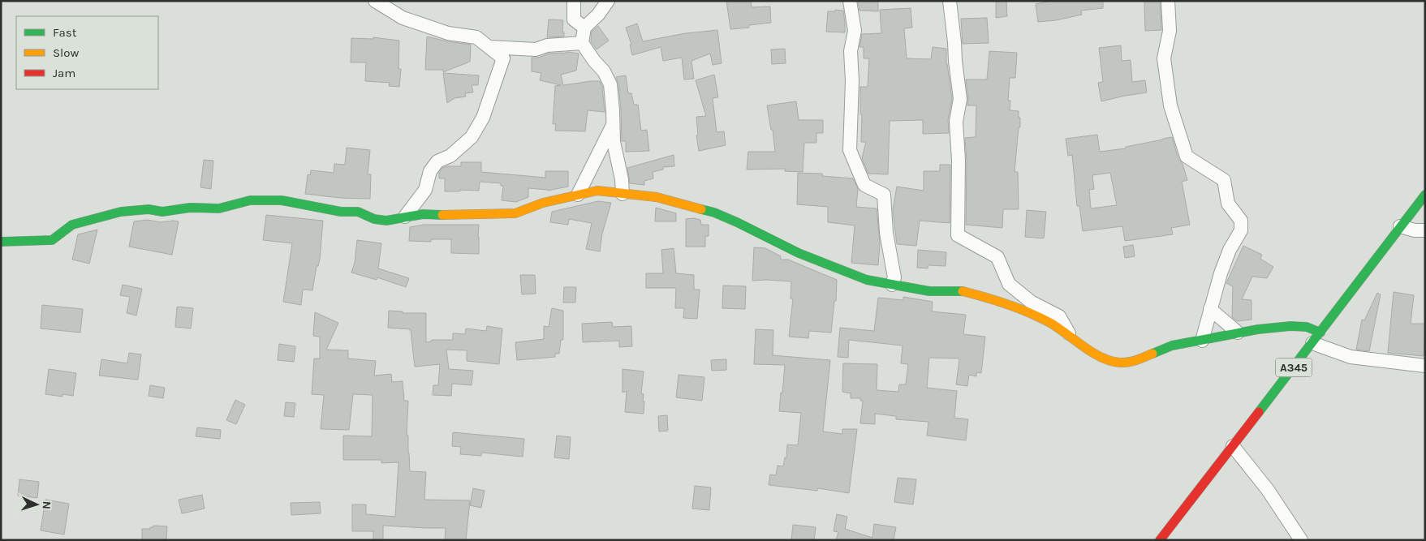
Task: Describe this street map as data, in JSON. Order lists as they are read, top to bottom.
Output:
{
  "streets": {
    "main road": ["A345"]
  },
  "legend": ["Fast", "Slow", "Jam"],
  "north": "right"
}
